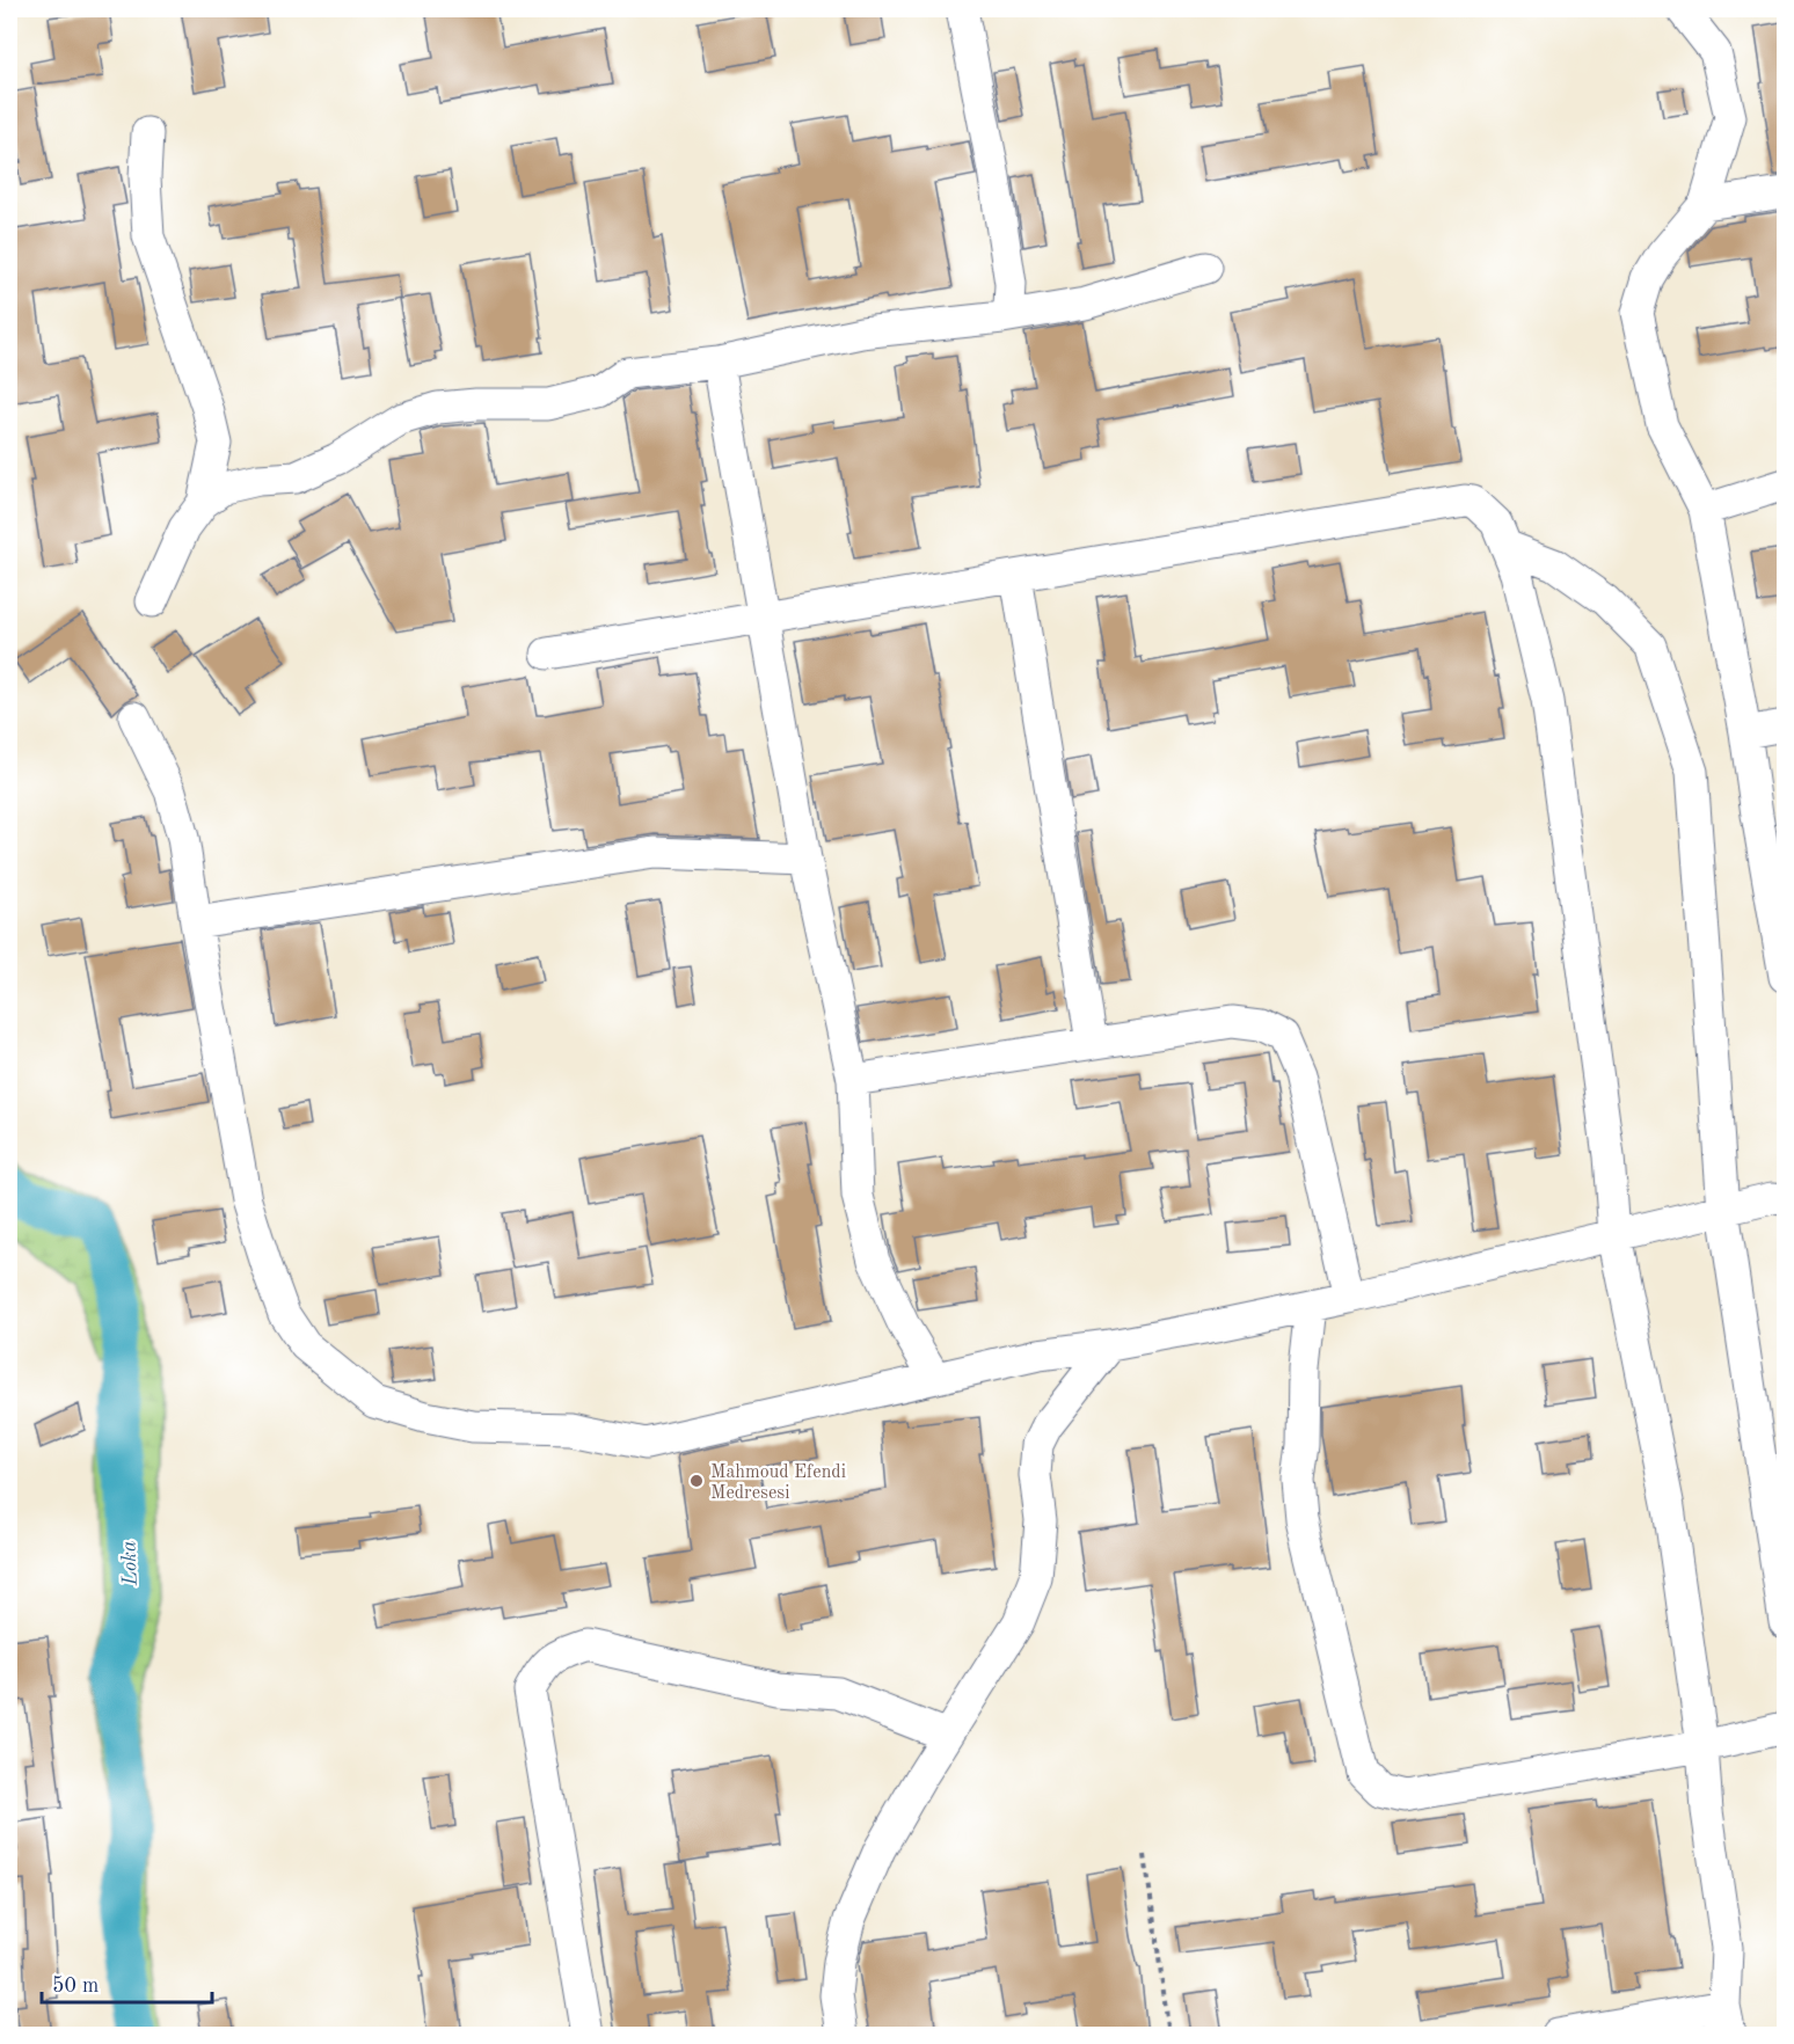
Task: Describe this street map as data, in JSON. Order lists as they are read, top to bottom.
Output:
{
  "water": ["Loka"],
  "places": ["Mahmoud Efendi Medresesi"],
  "scale_bar": "50 m"
}
